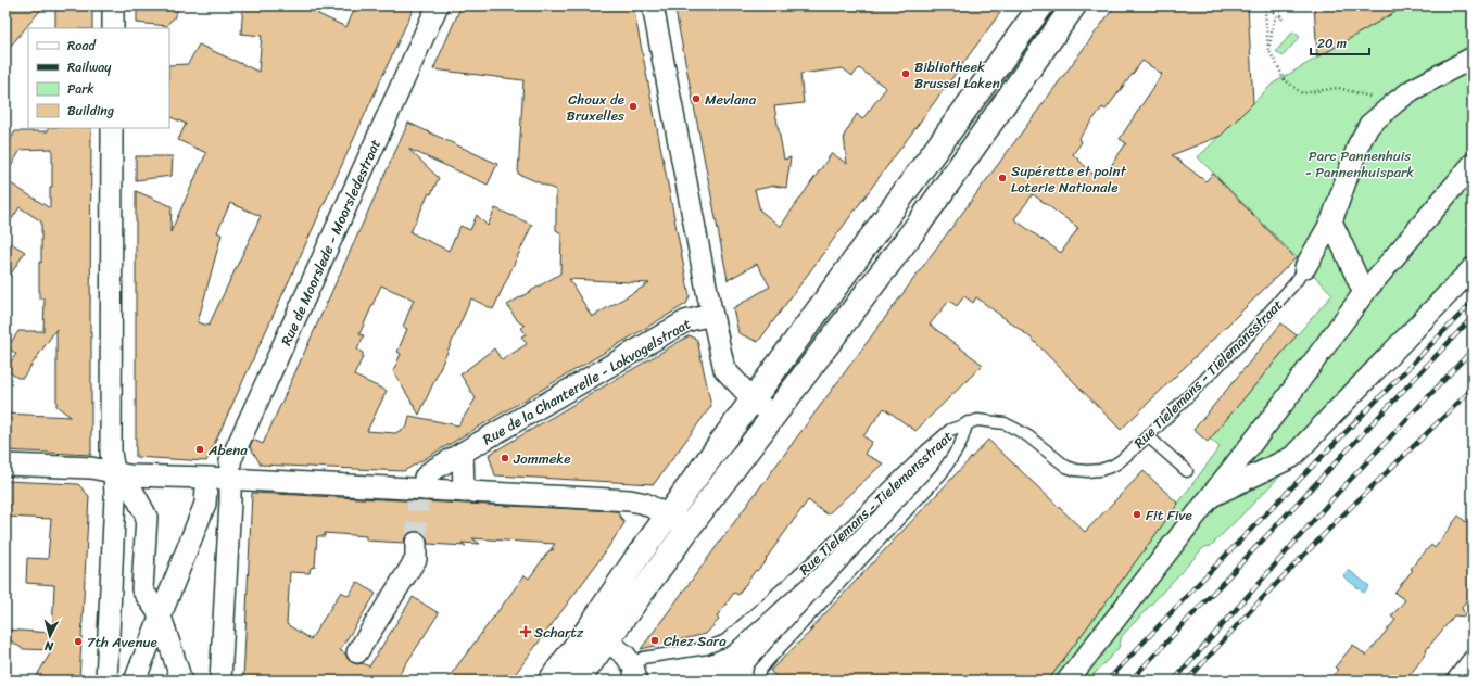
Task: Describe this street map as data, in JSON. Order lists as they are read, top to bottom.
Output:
{
  "streets": {
    "street": ["Rue de Moorslede - Moorsledestraat", "Rue Tielemans - Tielemansstraat", "Rue de la Chanterelle - Lokvogelstraat"]
  },
  "parks": ["Parc Pannenhuis - Pannenhuispark"],
  "places": {
    "other": [
      "Bibliotheek Brussel Laken",
      "Mevlana",
      "Choux de Bruxelles",
      "Supérette et point Loterie Nationale",
      "Abena",
      "Jommeke",
      "Fit Five",
      "Chez Sara",
      "7th Avenue"
    ],
    "health": ["Schartz"]
  },
  "legend": [
    "Road",
    "Railway",
    "Park",
    "Building"
  ],
  "scale_bar": "20 m",
  "north": "bottom"
}
